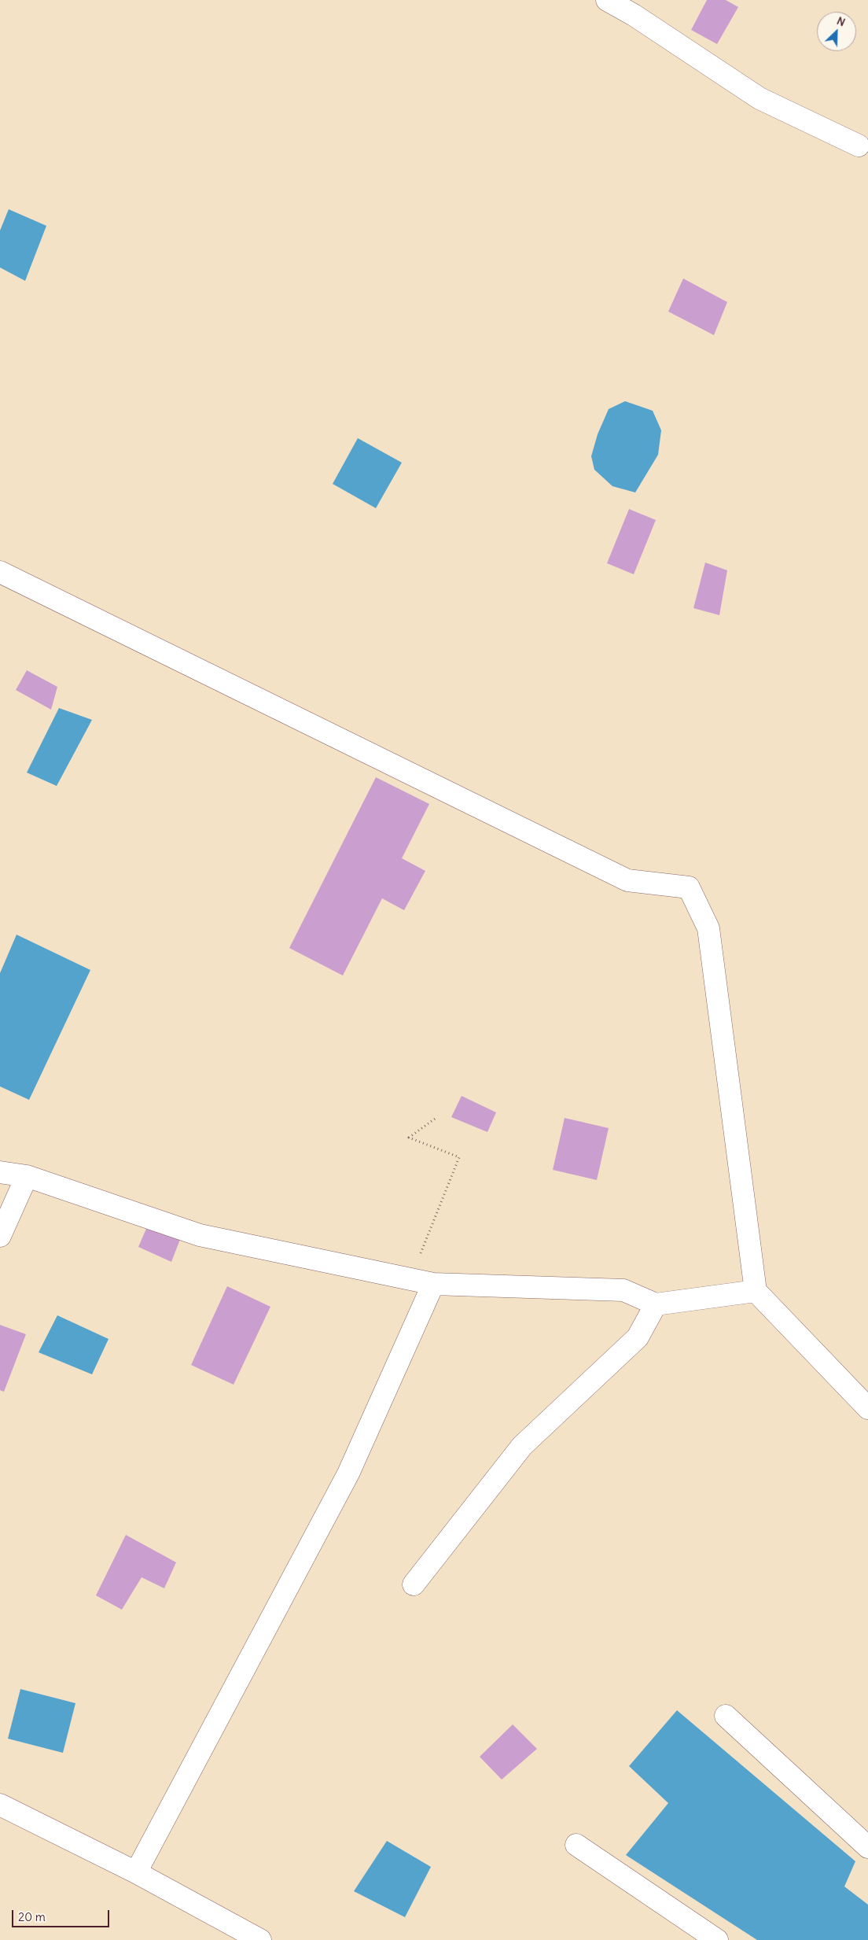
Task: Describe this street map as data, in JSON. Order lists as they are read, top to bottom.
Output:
{
  "scale_bar": "20 m",
  "north": "top right"
}
